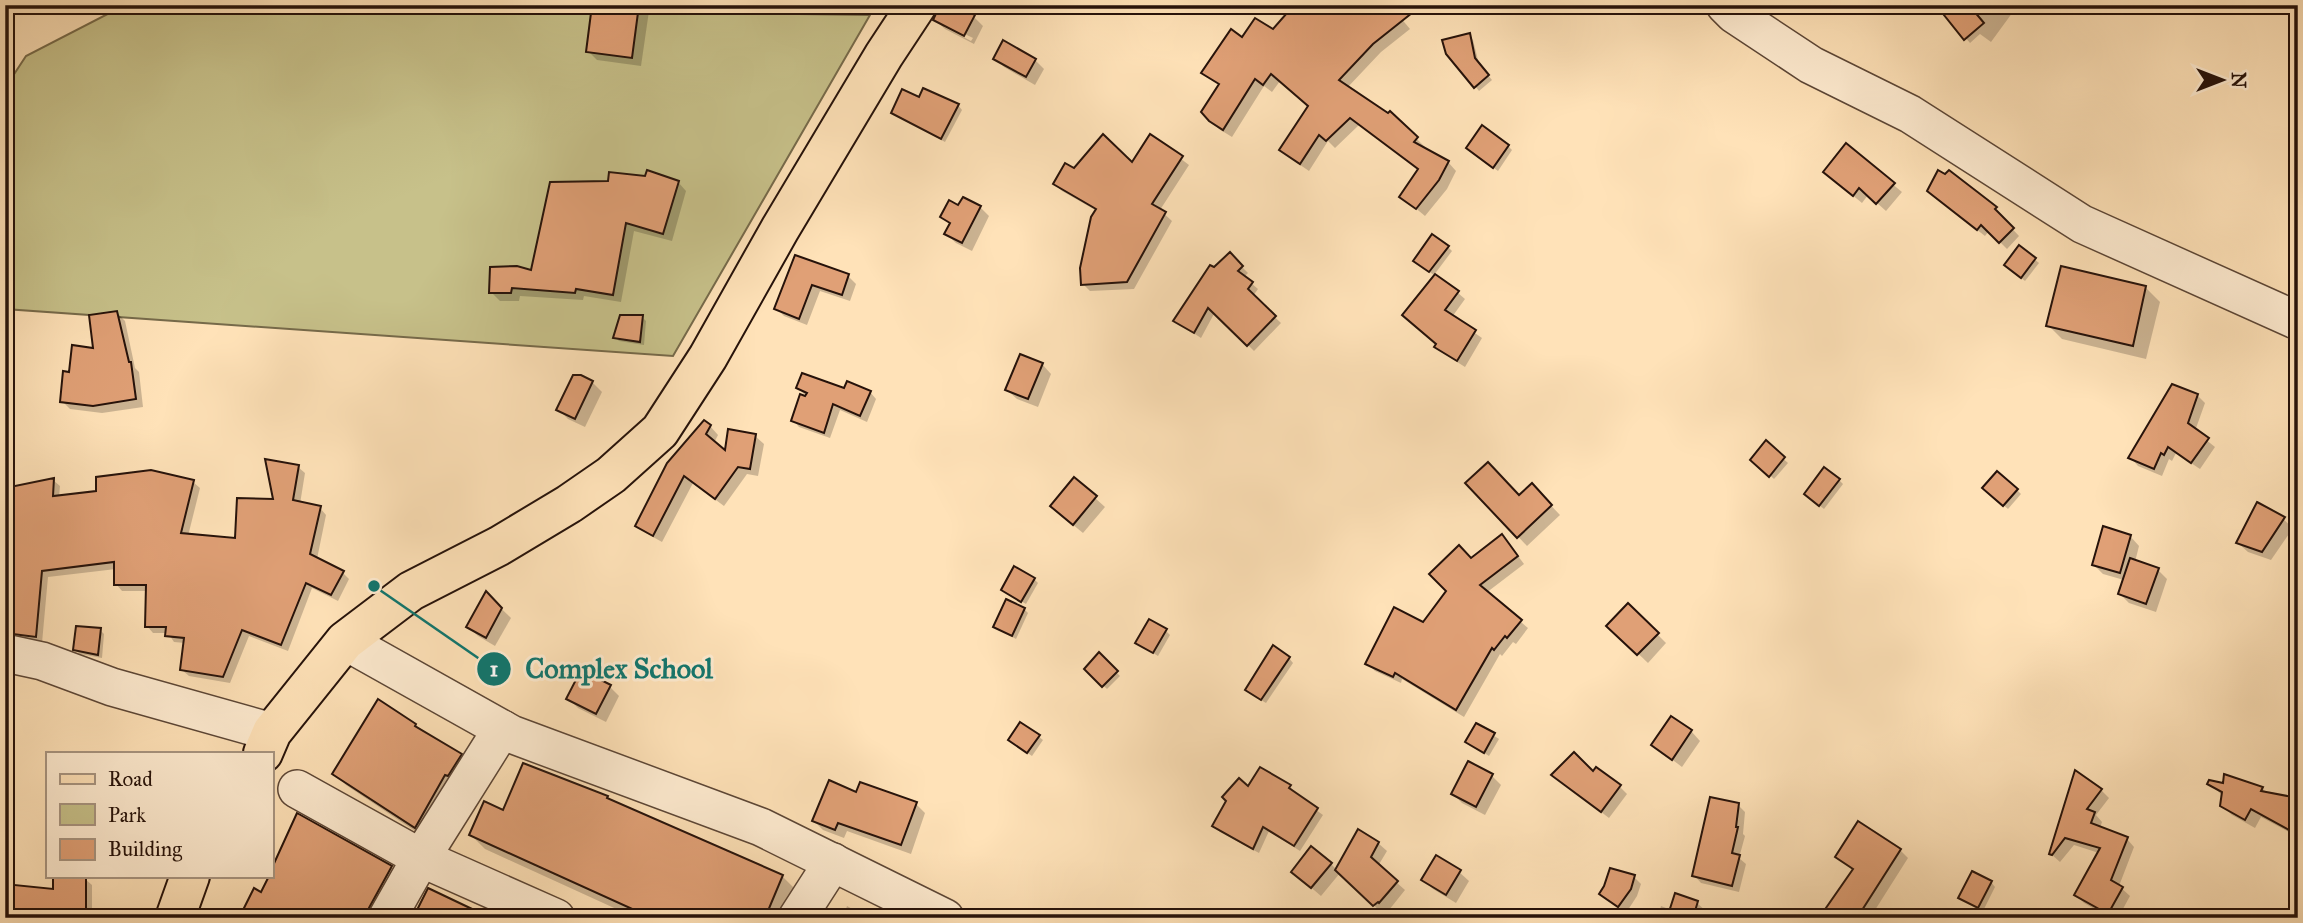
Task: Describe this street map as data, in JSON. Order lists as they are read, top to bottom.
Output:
{
  "places": ["Complex School"],
  "legend": ["Road", "Park", "Building"],
  "north": "right"
}
